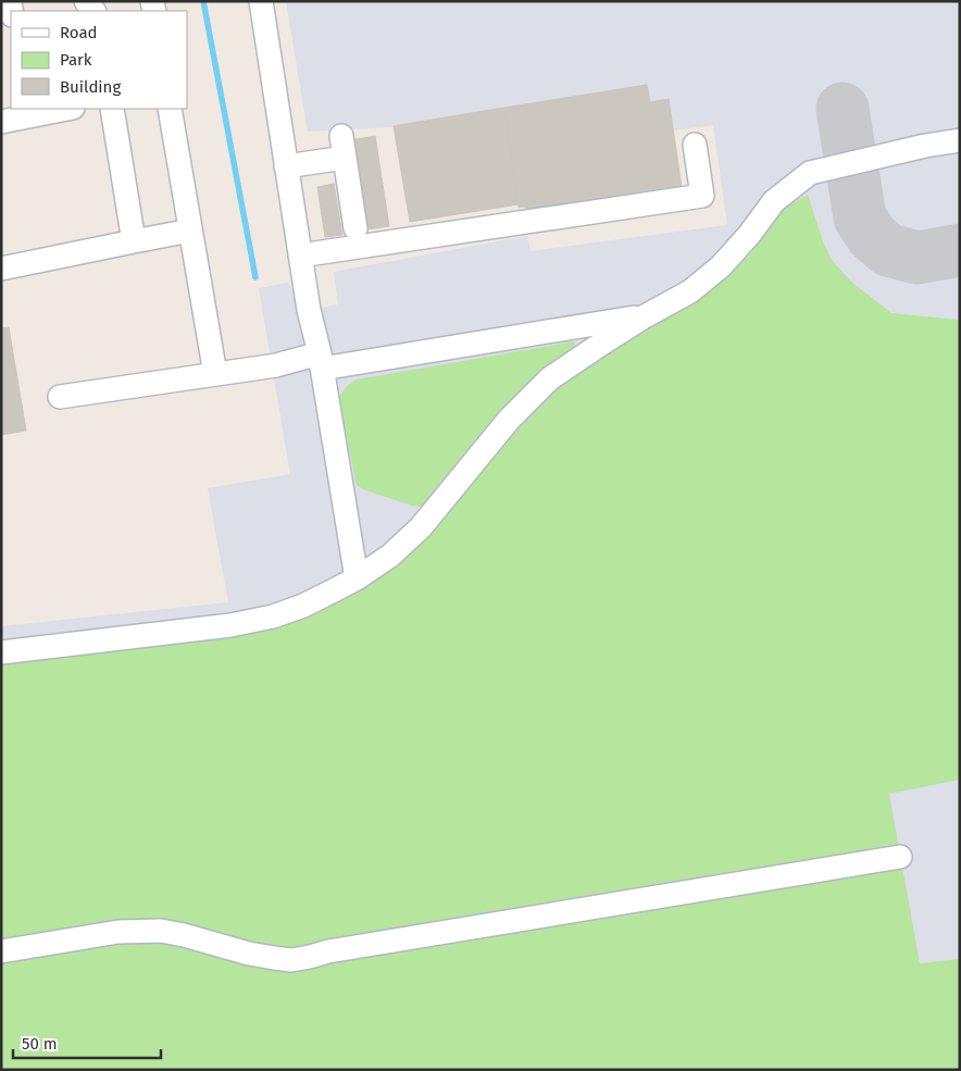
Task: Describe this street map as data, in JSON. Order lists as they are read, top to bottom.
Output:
{
  "legend": ["Road", "Park", "Building"],
  "scale_bar": "50 m"
}
